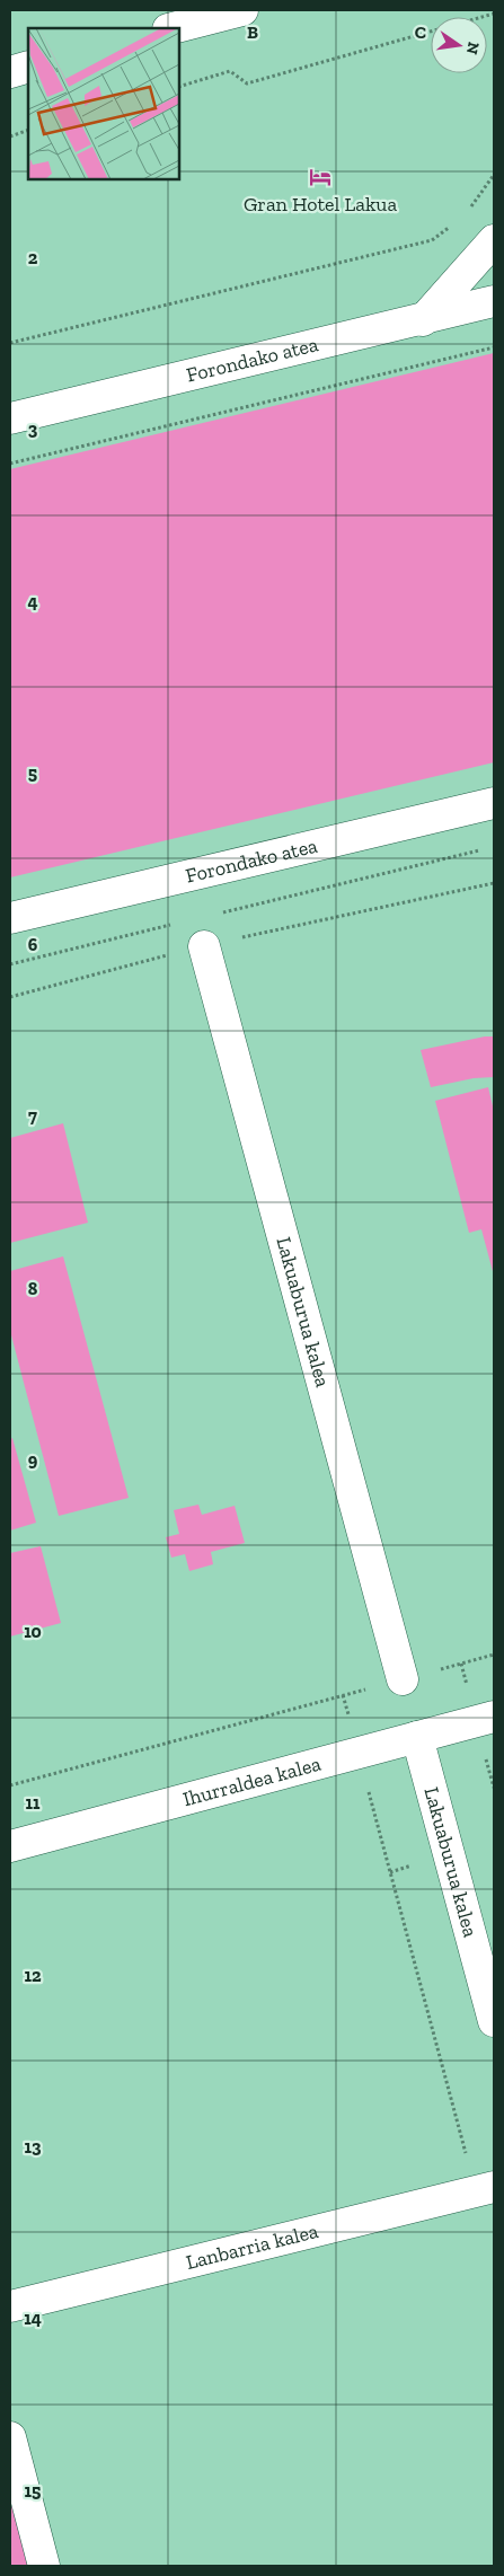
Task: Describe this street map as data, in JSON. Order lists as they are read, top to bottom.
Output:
{
  "streets": {
    "street": [
      "Forondako atea",
      "Lakuaburua kalea",
      "Ihurraldea kalea",
      "Lanbarria kalea"
    ]
  },
  "crossings": [
    ["Lakuaburua kalea", "Ihurraldea kalea"]
  ],
  "places": {
    "hotel": ["Gran Hotel Lakua"]
  },
  "north": "right",
  "grid": {
    "columns": ["B", "C"],
    "rows": [
      "2",
      "3",
      "4",
      "5",
      "6",
      "7",
      "8",
      "9",
      "10",
      "11",
      "12",
      "13",
      "14",
      "15"
    ]
  }
}
